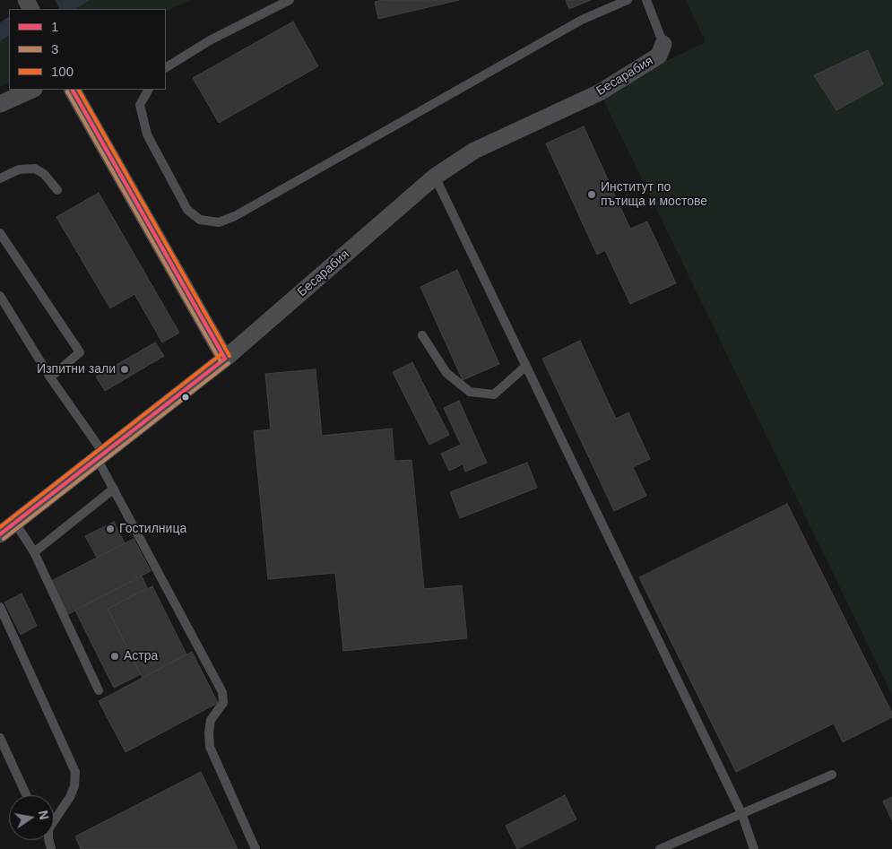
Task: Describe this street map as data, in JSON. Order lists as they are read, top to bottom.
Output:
{
  "streets": {
    "street": ["Бесарабия"]
  },
  "places": [
    "Институт по пътища и мостове",
    "Изпитни зали",
    "Гостилница",
    "Астра"
  ],
  "lines": ["transit line 1", "transit line 100", "transit line 3"],
  "legend": ["1", "3", "100"],
  "north": "right"
}
